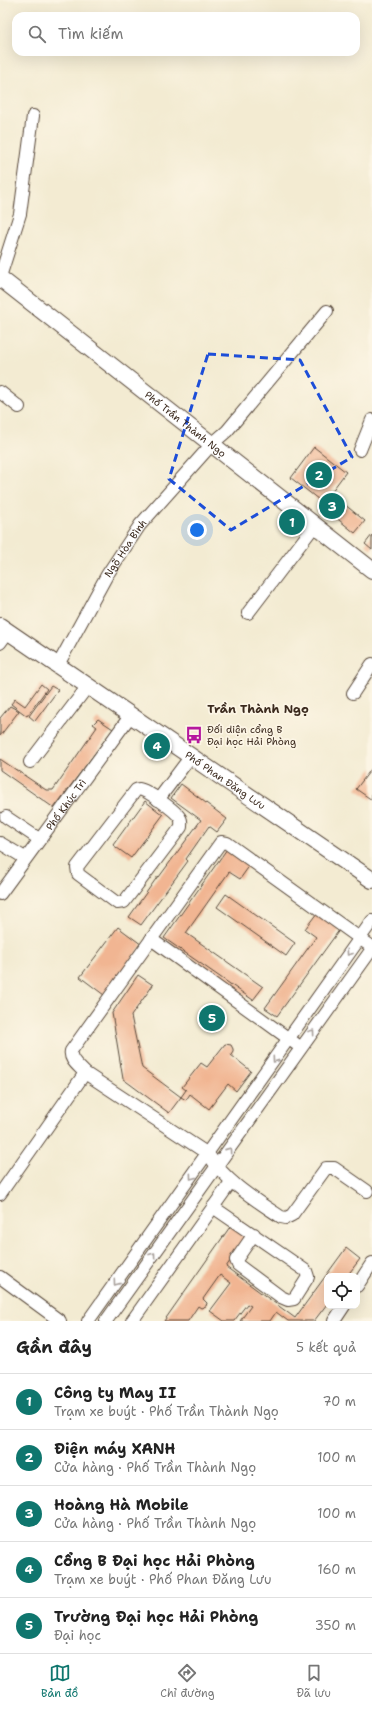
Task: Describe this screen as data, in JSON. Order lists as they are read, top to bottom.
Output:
{
  "streets": {
    "main road": ["Phố Trần Thành Ngọ", "Phố Phan Đăng Lưu"],
    "street": ["Ngõ Hòa Bình", "Phố Khúc Trì"]
  },
  "crossings": [
    ["Phố Trần Thành Ngọ", "Ngõ Hòa Bình"],
    ["Ngõ Hòa Bình", "Phố Phan Đăng Lưu"],
    ["Phố Phan Đăng Lưu", "Phố Khúc Trì"]
  ],
  "districts": ["Trần Thành Ngọ"],
  "places": {
    "bus stop": ["Đối diện cổng B Đại học Hải Phòng"]
  },
  "page": {
    "search": "Tìm kiếm",
    "pins": [
      "2",
      "3",
      "1",
      "4",
      "5"
    ],
    "heading": ["Gần đây", "5 kết quả"],
    "list": [
      {
        "mark": "1",
        "name": "Công ty May II",
        "note": "Trạm xe buýt · Phố Trần Thành Ngọ",
        "value": "70 m"
      },
      {
        "mark": "2",
        "name": "Điện máy XANH",
        "note": "Cửa hàng · Phố Trần Thành Ngọ",
        "value": "100 m"
      },
      {
        "mark": "3",
        "name": "Hoàng Hà Mobile",
        "note": "Cửa hàng · Phố Trần Thành Ngọ",
        "value": "100 m"
      },
      {
        "mark": "4",
        "name": "Cổng B Đại học Hải Phòng",
        "note": "Trạm xe buýt · Phố Phan Đăng Lưu",
        "value": "160 m"
      },
      {
        "mark": "5",
        "name": "Trường Đại học Hải Phòng",
        "note": "Đại học",
        "value": "350 m"
      }
    ],
    "nav": ["Bản đồ", "Chỉ đường", "Đã lưu"]
  }
}
